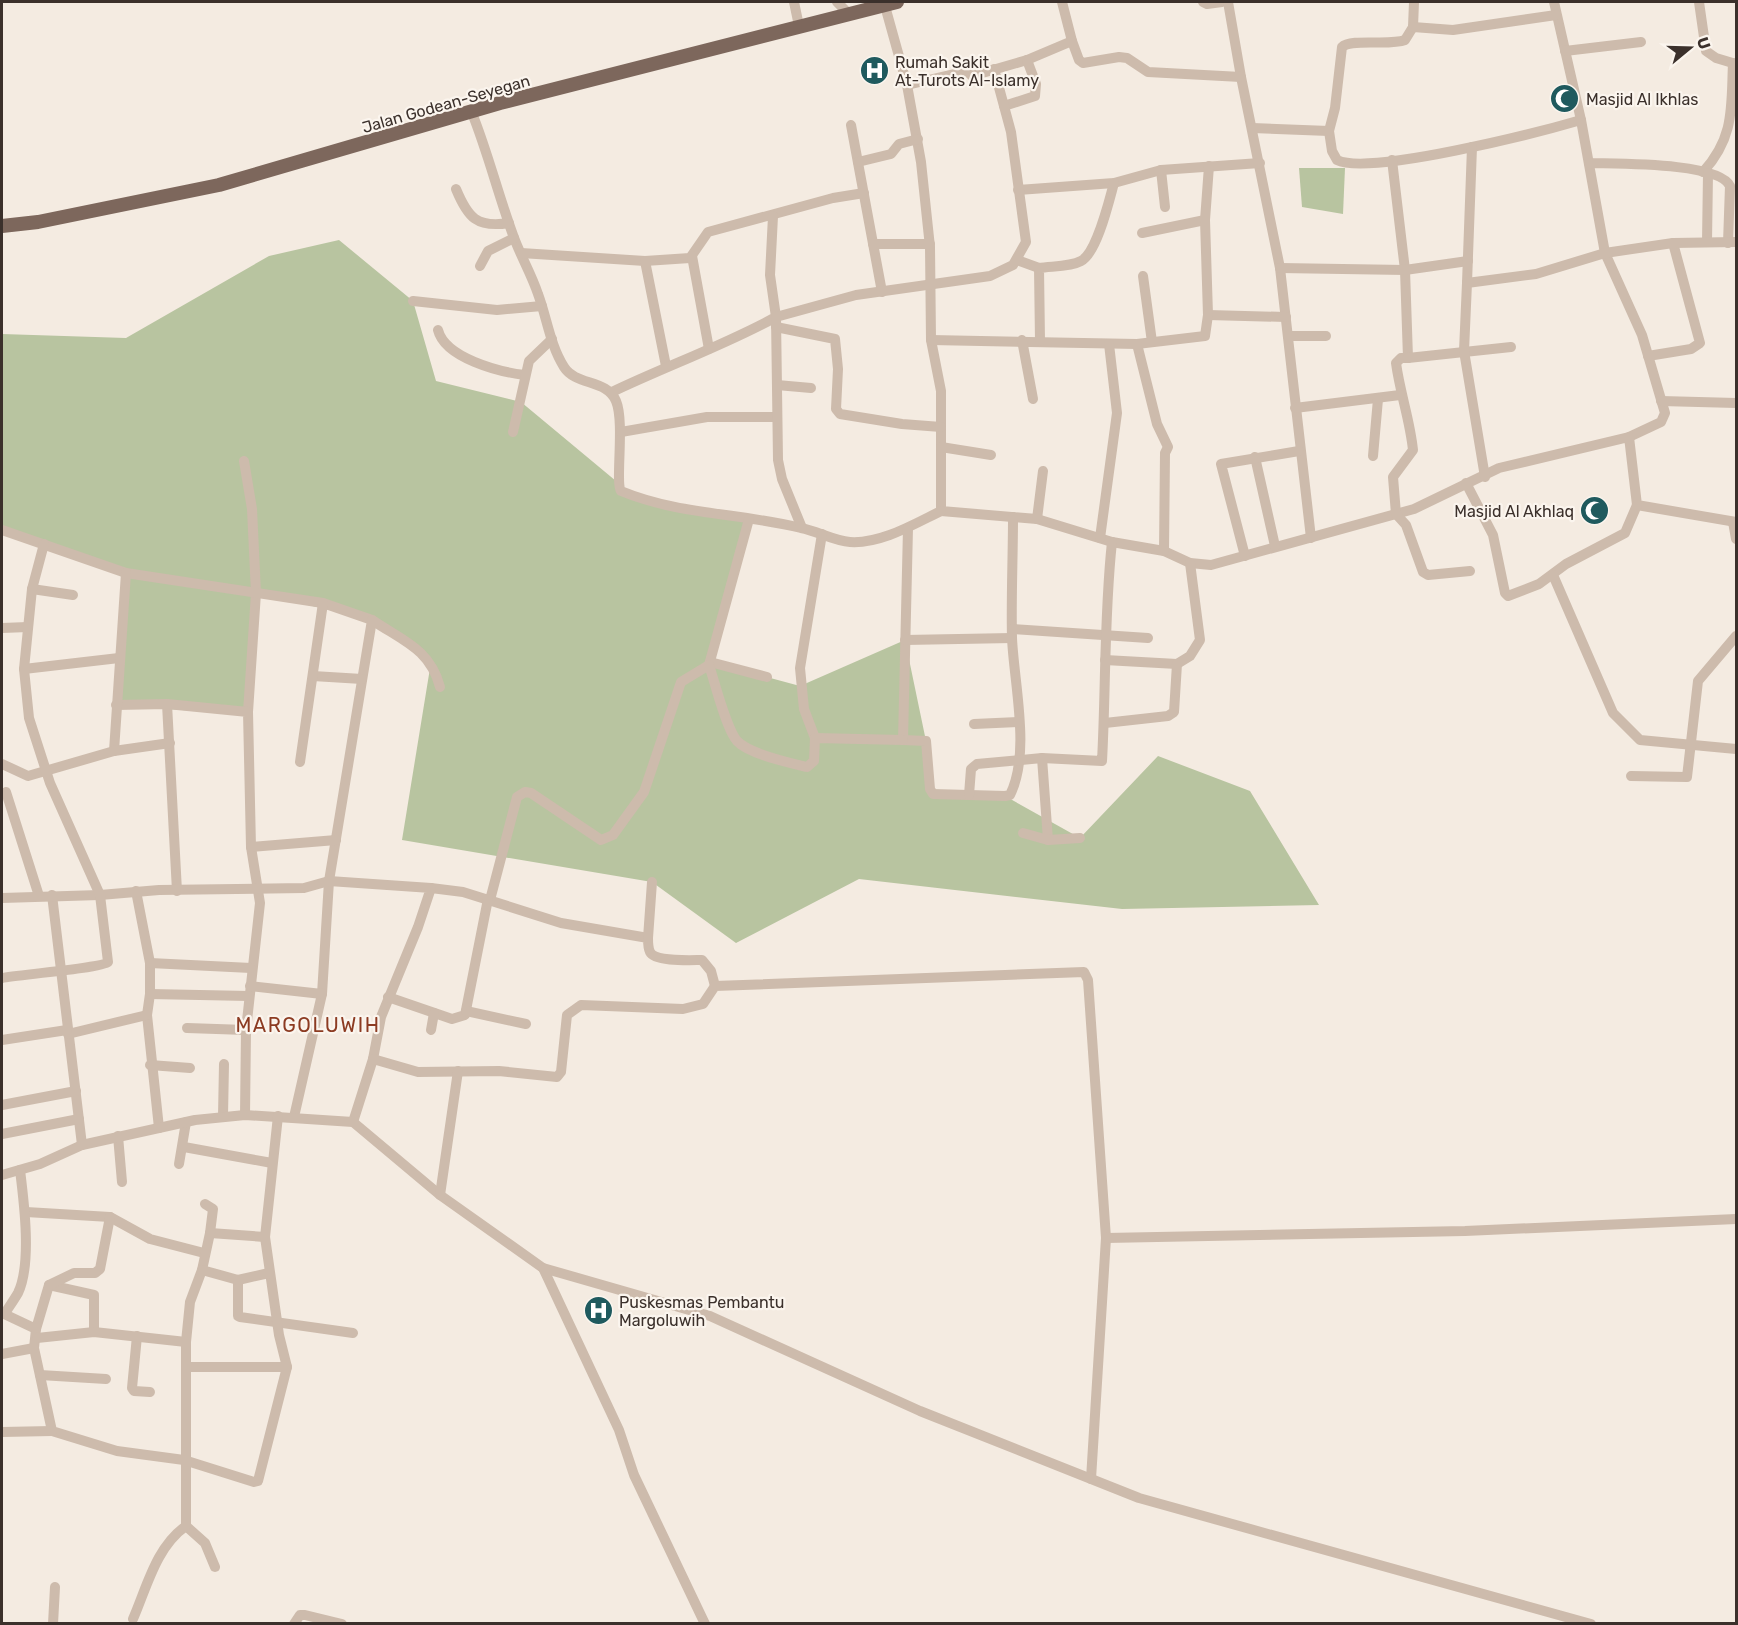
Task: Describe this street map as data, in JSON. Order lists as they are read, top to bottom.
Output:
{
  "streets": {
    "main road": ["Jalan Godean-Seyegan"]
  },
  "districts": ["MARGOLUWIH"],
  "places": {
    "hospital": ["Rumah Sakit At-Turots Al-Islamy", "Puskesmas Pembantu Margoluwih"],
    "mosque": ["Masjid Al Ikhlas", "Masjid Al Akhlaq"]
  },
  "north": "right"
}
